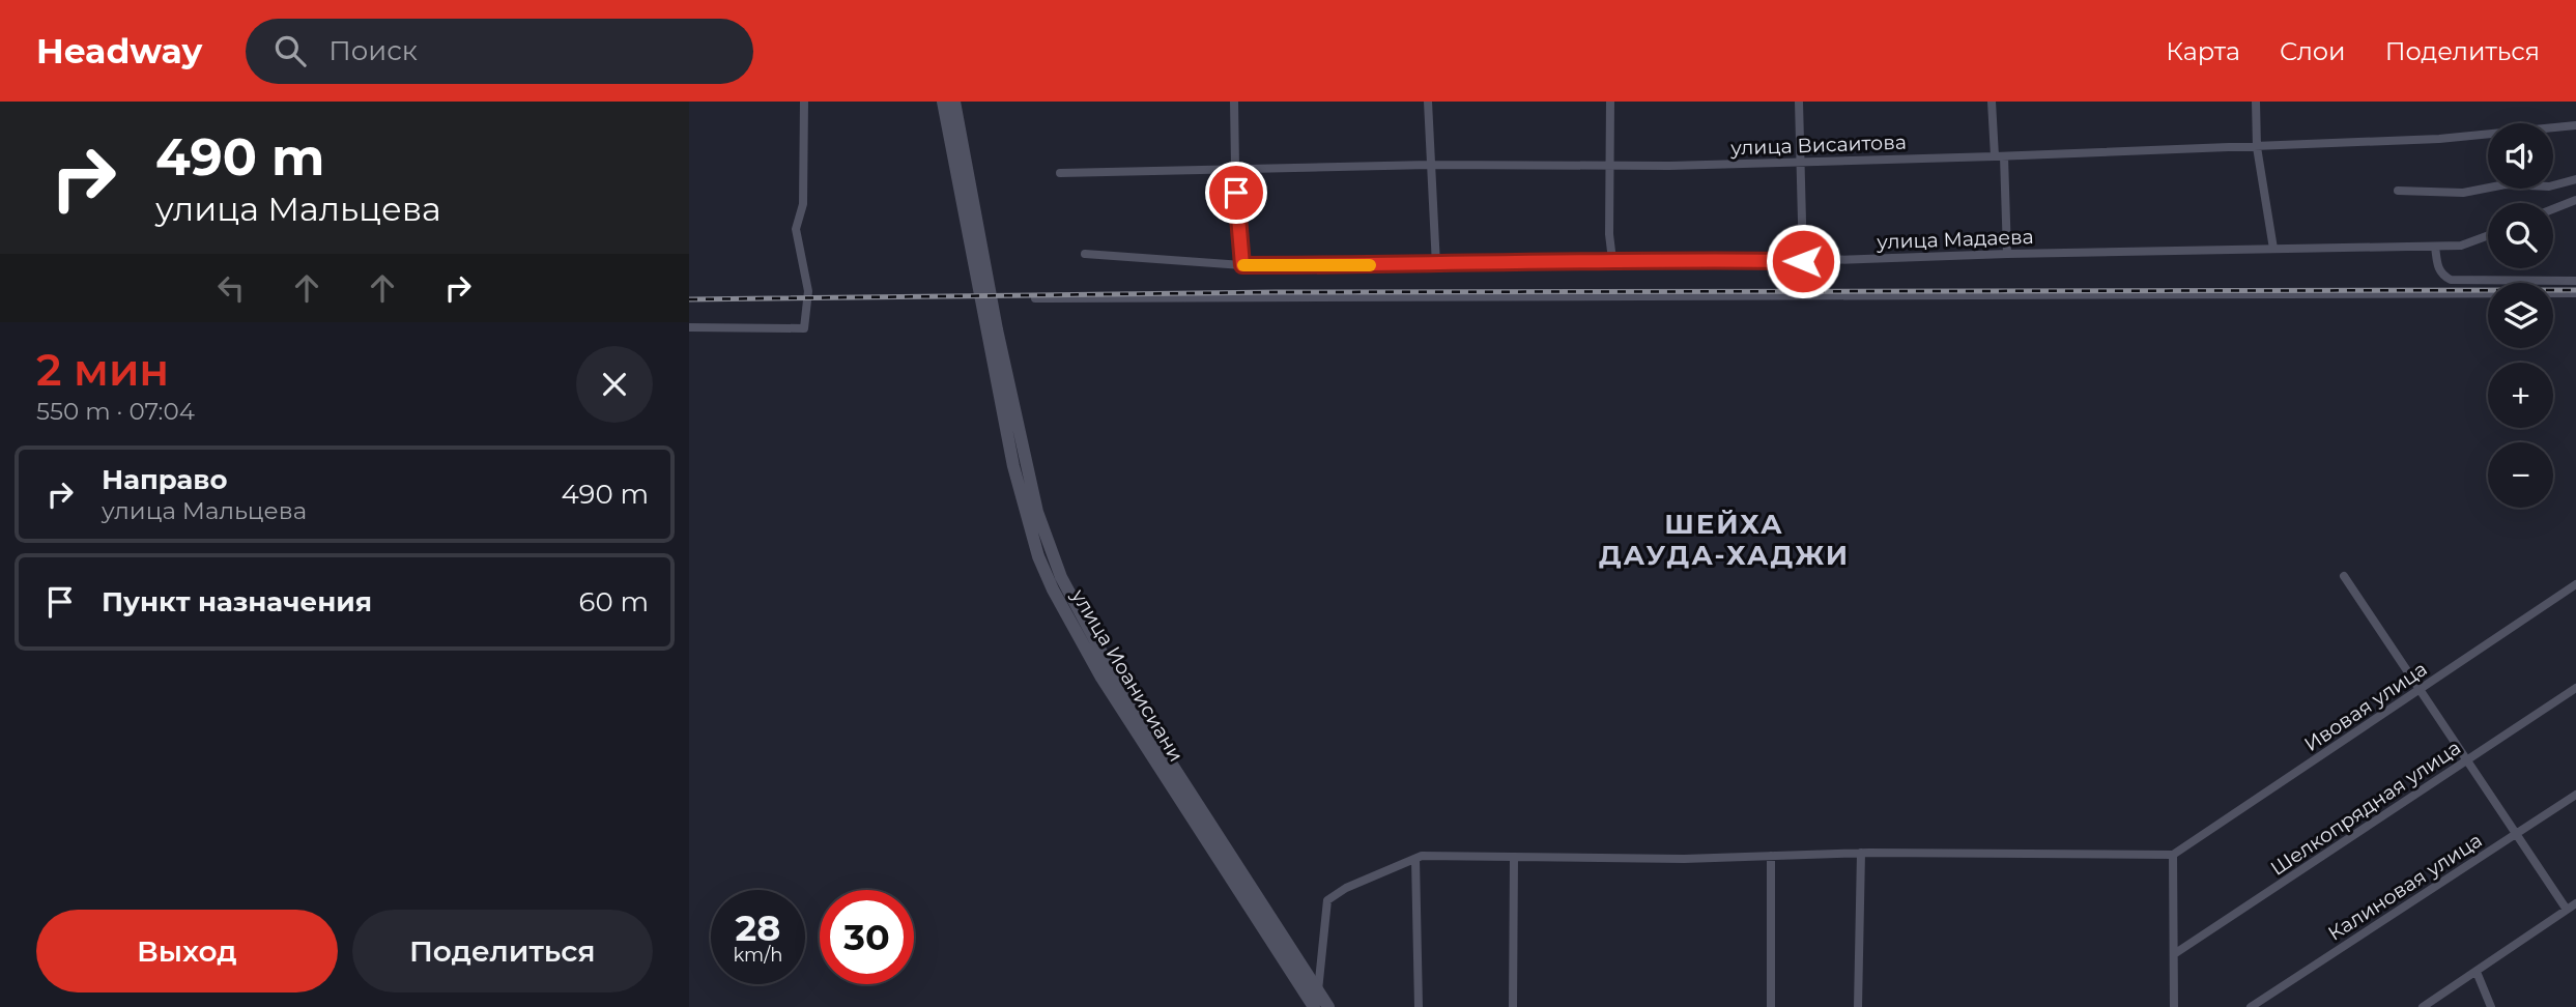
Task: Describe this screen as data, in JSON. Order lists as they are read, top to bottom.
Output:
{
  "streets": {
    "street": [
      "улица Висаитова",
      "улица Мадаева",
      "Ивовая улица",
      "Шелкопрядная улица",
      "Калиновая улица"
    ]
  },
  "districts": ["ШЕЙХА ДАУДА-ХАДЖИ"],
  "page": {
    "header": "Headway",
    "search": "Поиск",
    "nav": ["Карта", "Слои", "Поделиться"],
    "turn": ["490 m", "улица Мальцева"],
    "map_buttons": ["+", "−"],
    "heading": ["2 мин", "550 m · 07:04"],
    "list": [
      {
        "name": "Направо",
        "note": "улица Мальцева",
        "value": "490 m"
      },
      {
        "name": "Пункт назначения",
        "value": "60 m"
      }
    ],
    "speed": "28 km/h",
    "limit": "30",
    "buttons": ["Выход", "Поделиться"]
  }
}
